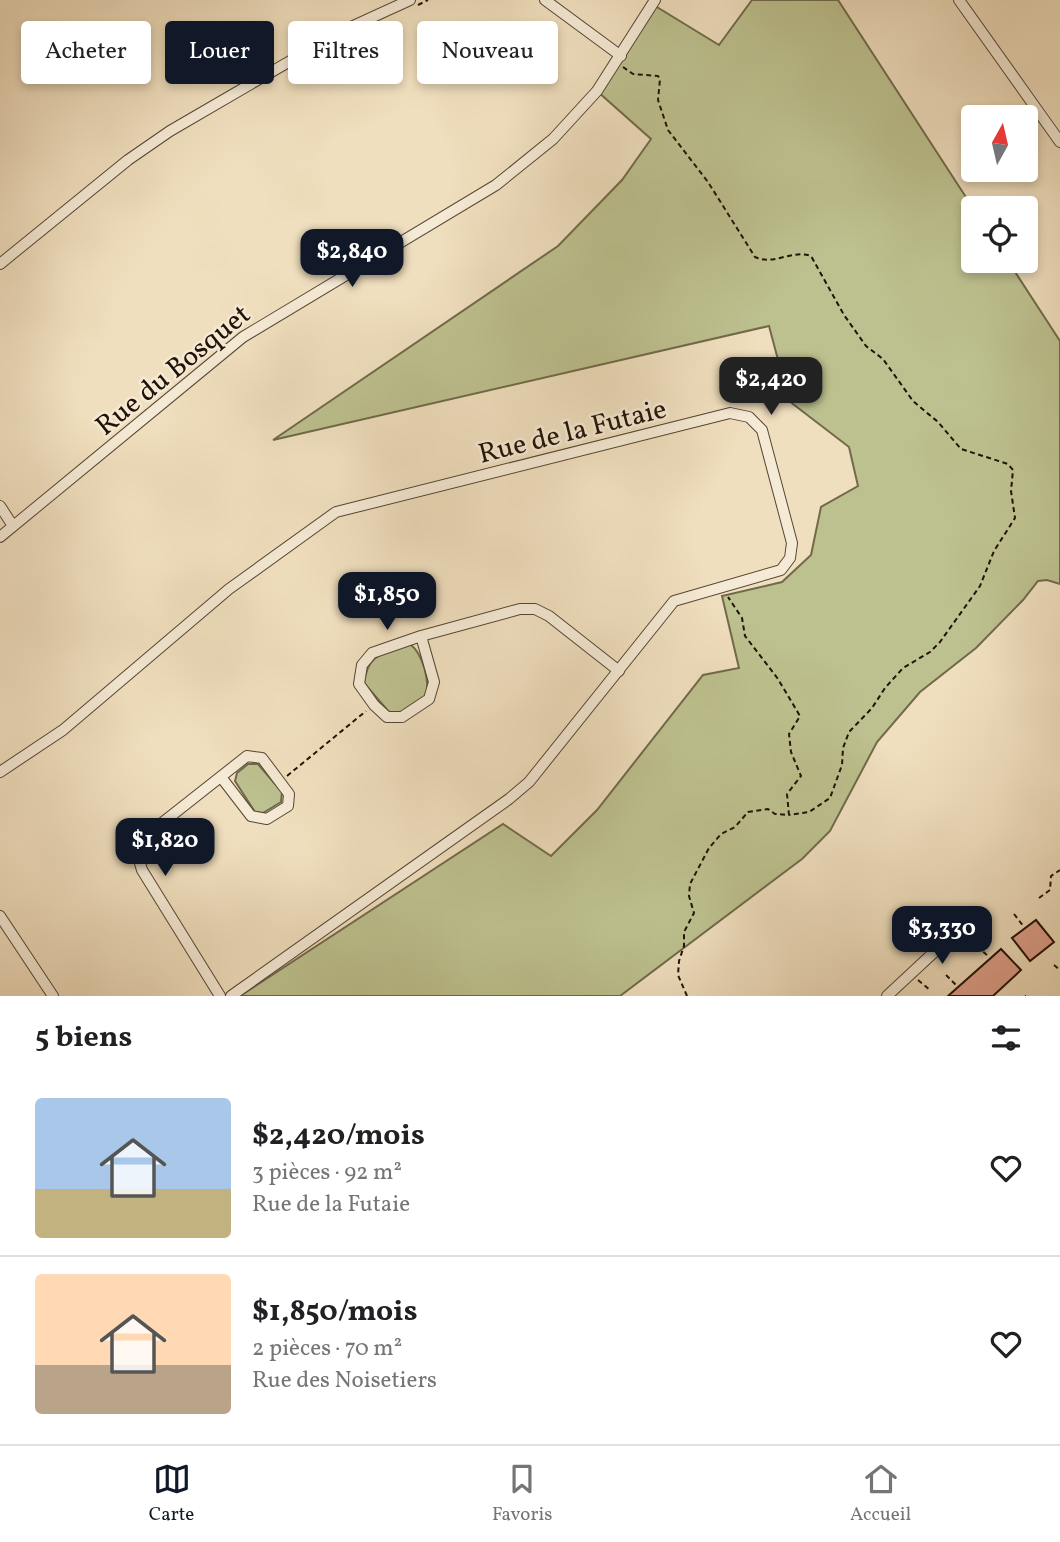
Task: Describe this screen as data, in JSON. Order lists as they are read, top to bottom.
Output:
{
  "streets": {
    "street": ["Rue du Bosquet", "Rue de la Futaie"]
  },
  "north": "top",
  "page": {
    "chip": [
      "Acheter",
      "Louer",
      "Filtres",
      "Nouveau"
    ],
    "price": [
      "$2,840",
      "$2,420",
      "$1,850",
      "$1,820",
      "$3,330"
    ],
    "heading": "5 biens",
    "list": [
      {
        "name": "$2,420/mois",
        "note": "3 pièces · 92 m² · Rue de la Futaie"
      },
      {
        "name": "$1,850/mois",
        "note": "2 pièces · 70 m² · Rue des Noisetiers"
      }
    ],
    "tabs": ["Carte", "Favoris", "Accueil"]
  }
}
